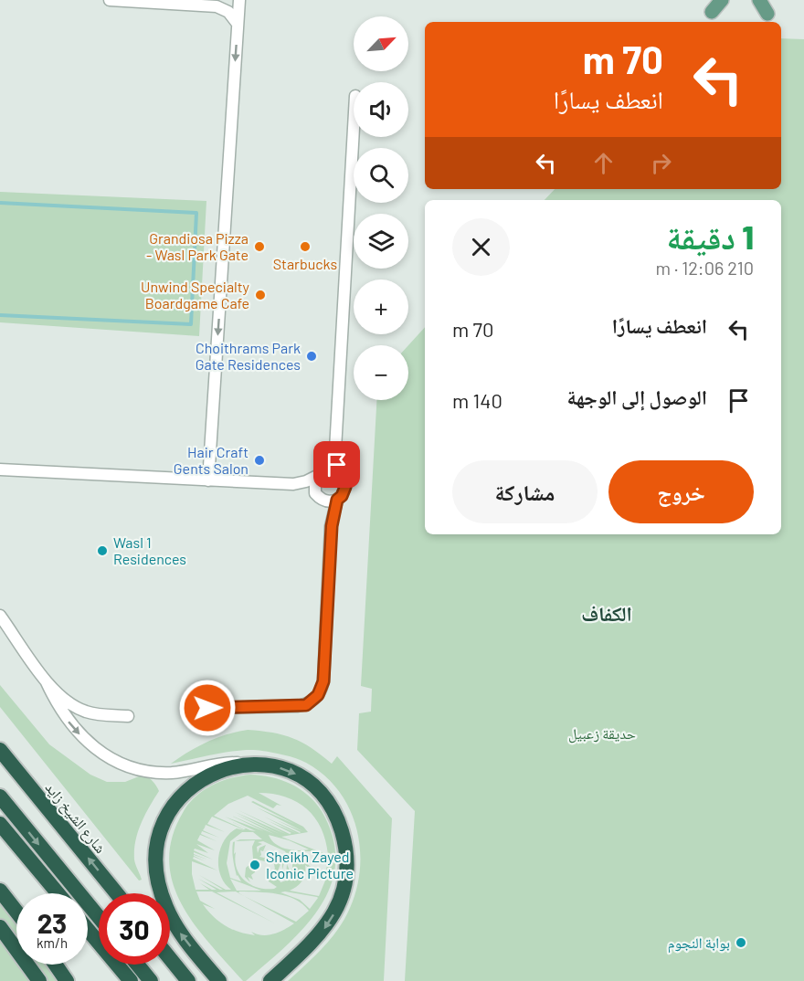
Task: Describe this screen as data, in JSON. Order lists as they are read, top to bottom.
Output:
{
  "streets": {
    "highway": ["شارع الشيخ زايد"]
  },
  "districts": ["الكفاف"],
  "parks": ["حديقة زعبيل"],
  "places": [
    "Grandiosa Pizza - Wasl Park Gate",
    "Starbucks",
    "Unwind Specialty Boardgame Cafe",
    "Choithrams Park Gate Residences",
    "Hair Craft Gents Salon",
    "Wasl 1 Residences",
    "Sheikh Zayed Iconic Picture",
    "بوابة النجوم"
  ],
  "north": "top right",
  "page": {
    "map_buttons": ["+", "−"],
    "turn": ["70 m", "انعطف يسارًا"],
    "heading": ["1 دقيقة", "210 m · 12:06"],
    "list": [
      {
        "name": "انعطف يسارًا",
        "value": "70 m"
      },
      {
        "name": "الوصول إلى الوجهة",
        "value": "140 m"
      }
    ],
    "buttons": ["خروج", "مشاركة"],
    "speed": "23 km/h",
    "limit": "30"
  }
}
